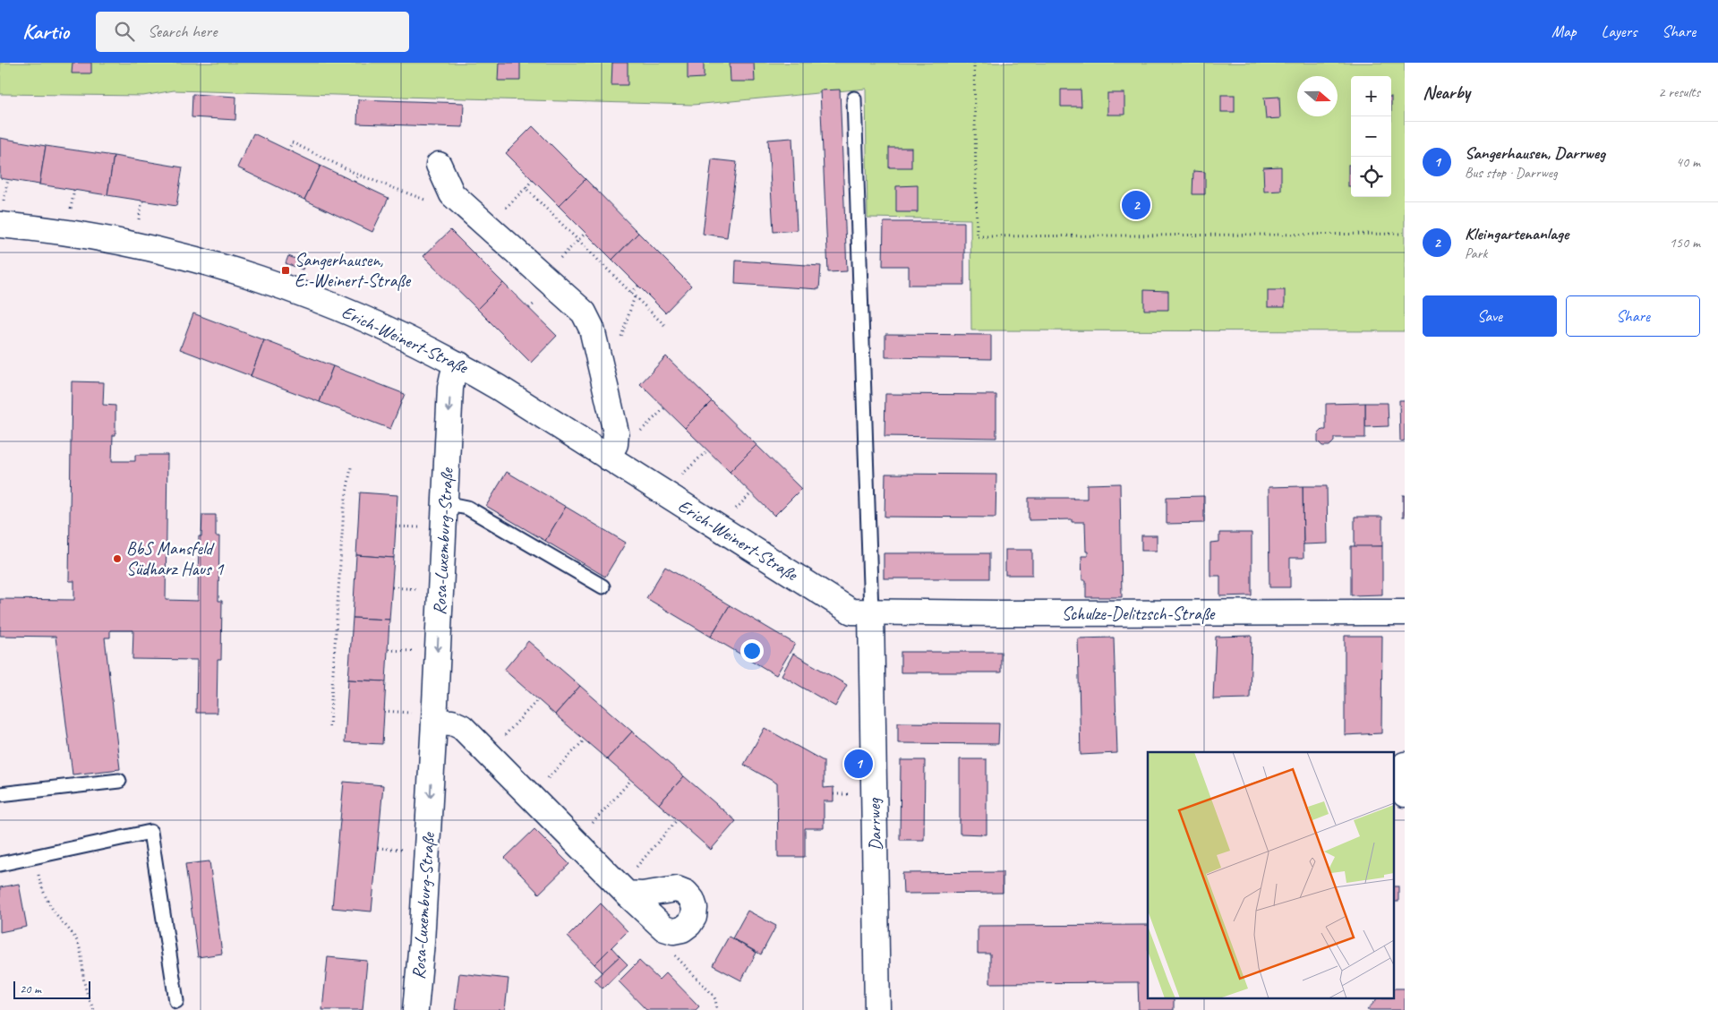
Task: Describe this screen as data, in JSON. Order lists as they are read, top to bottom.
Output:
{
  "streets": {
    "street": [
      "Erich-Weinert-Straße",
      "Rosa-Luxemburg-Straße",
      "Schulze-Delitzsch-Straße",
      "Darrweg"
    ]
  },
  "crossings": [
    ["Erich-Weinert-Straße", "Rosa-Luxemburg-Straße"],
    ["Erich-Weinert-Straße", "Schulze-Delitzsch-Straße"],
    ["Erich-Weinert-Straße", "Darrweg"],
    ["Schulze-Delitzsch-Straße", "Darrweg"]
  ],
  "one_way": ["Rosa-Luxemburg-Straße"],
  "places": {
    "transit": ["Sangerhausen, E.-Weinert-Straße"],
    "other": ["BbS Mansfeld Südharz Haus 1"]
  },
  "scale_bar": "20 m",
  "north": "right",
  "page": {
    "header": "Kartio",
    "search": "Search here",
    "nav": ["Map", "Layers", "Share"],
    "heading": ["Nearby", "2 results"],
    "map_buttons": ["+", "−"],
    "list": [
      {
        "mark": "1",
        "name": "Sangerhausen, Darrweg",
        "note": "Bus stop · Darrweg",
        "value": "40 m"
      },
      {
        "mark": "2",
        "name": "Kleingartenanlage",
        "note": "Park",
        "value": "150 m"
      }
    ],
    "pins": ["2", "1"],
    "buttons": ["Save", "Share"],
    "scale": "20 m"
  }
}
